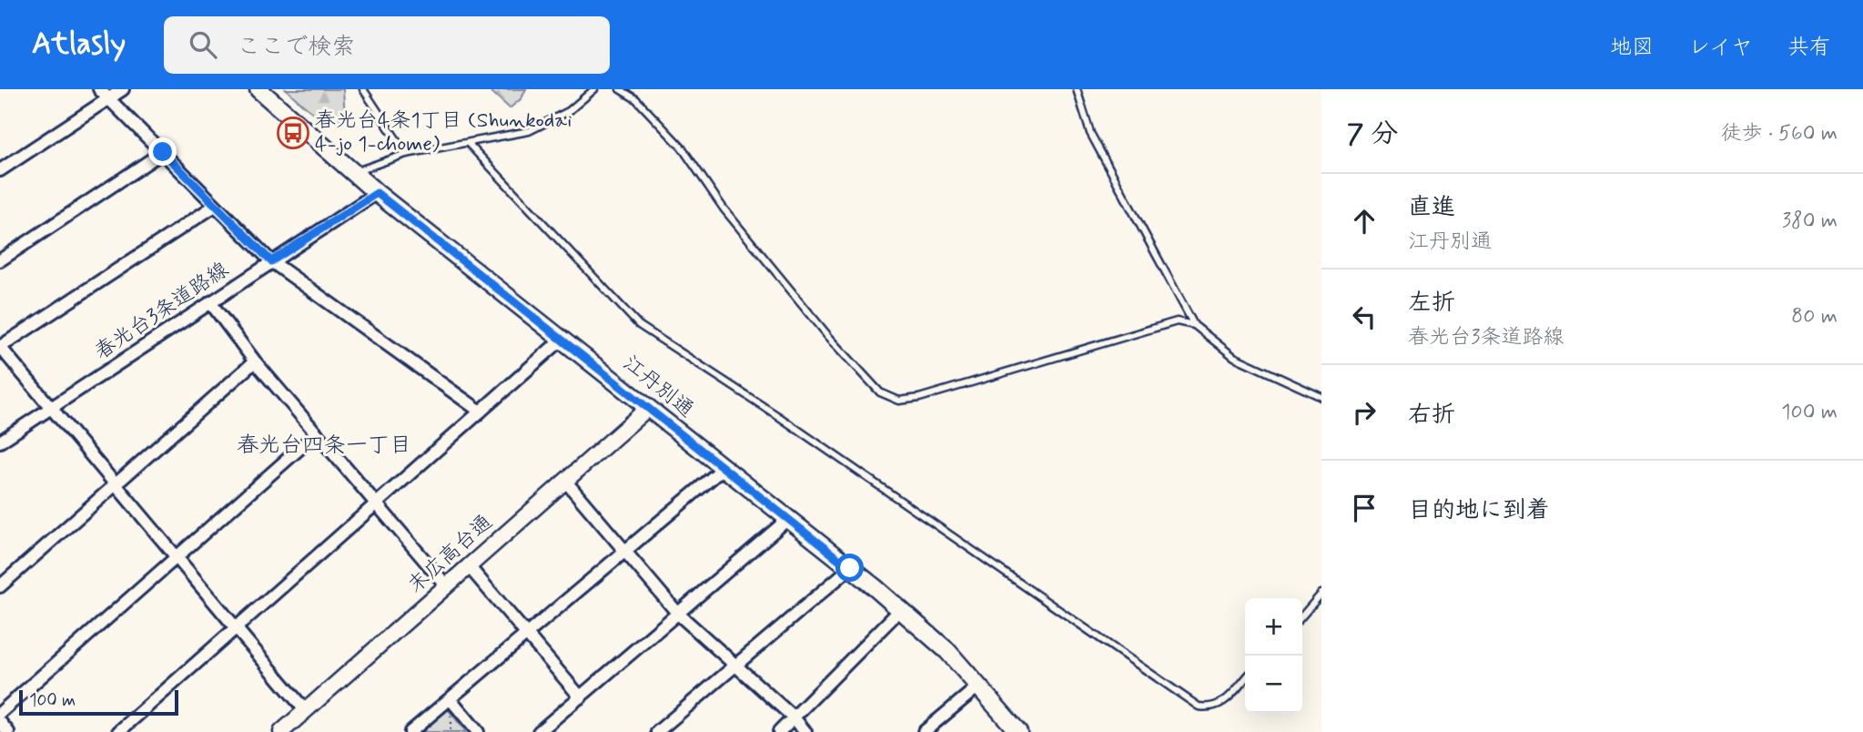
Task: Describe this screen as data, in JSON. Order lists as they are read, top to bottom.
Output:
{
  "streets": {
    "main road": ["江丹別通"],
    "street": ["春光台3条道路線", "末広高台通"]
  },
  "crossings": [
    ["春光台3条道路線", "江丹別通"],
    ["江丹別通", "末広高台通"]
  ],
  "districts": ["春光台四条一丁目"],
  "places": {
    "bus stop": ["春光台4条1丁目 (Shunkodai 4-jo 1-chome)"]
  },
  "scale_bar": "100 m",
  "page": {
    "header": "Atlasly",
    "search": "ここで検索",
    "nav": ["地図", "レイヤ", "共有"],
    "heading": ["7 分", "徒歩 · 560 m"],
    "list": [
      ["直進", "江丹別通", "380 m"],
      ["左折", "春光台3条道路線", "80 m"],
      ["右折", "100 m"],
      "目的地に到着"
    ],
    "map_buttons": ["+", "−"],
    "scale": "100 m"
  }
}
